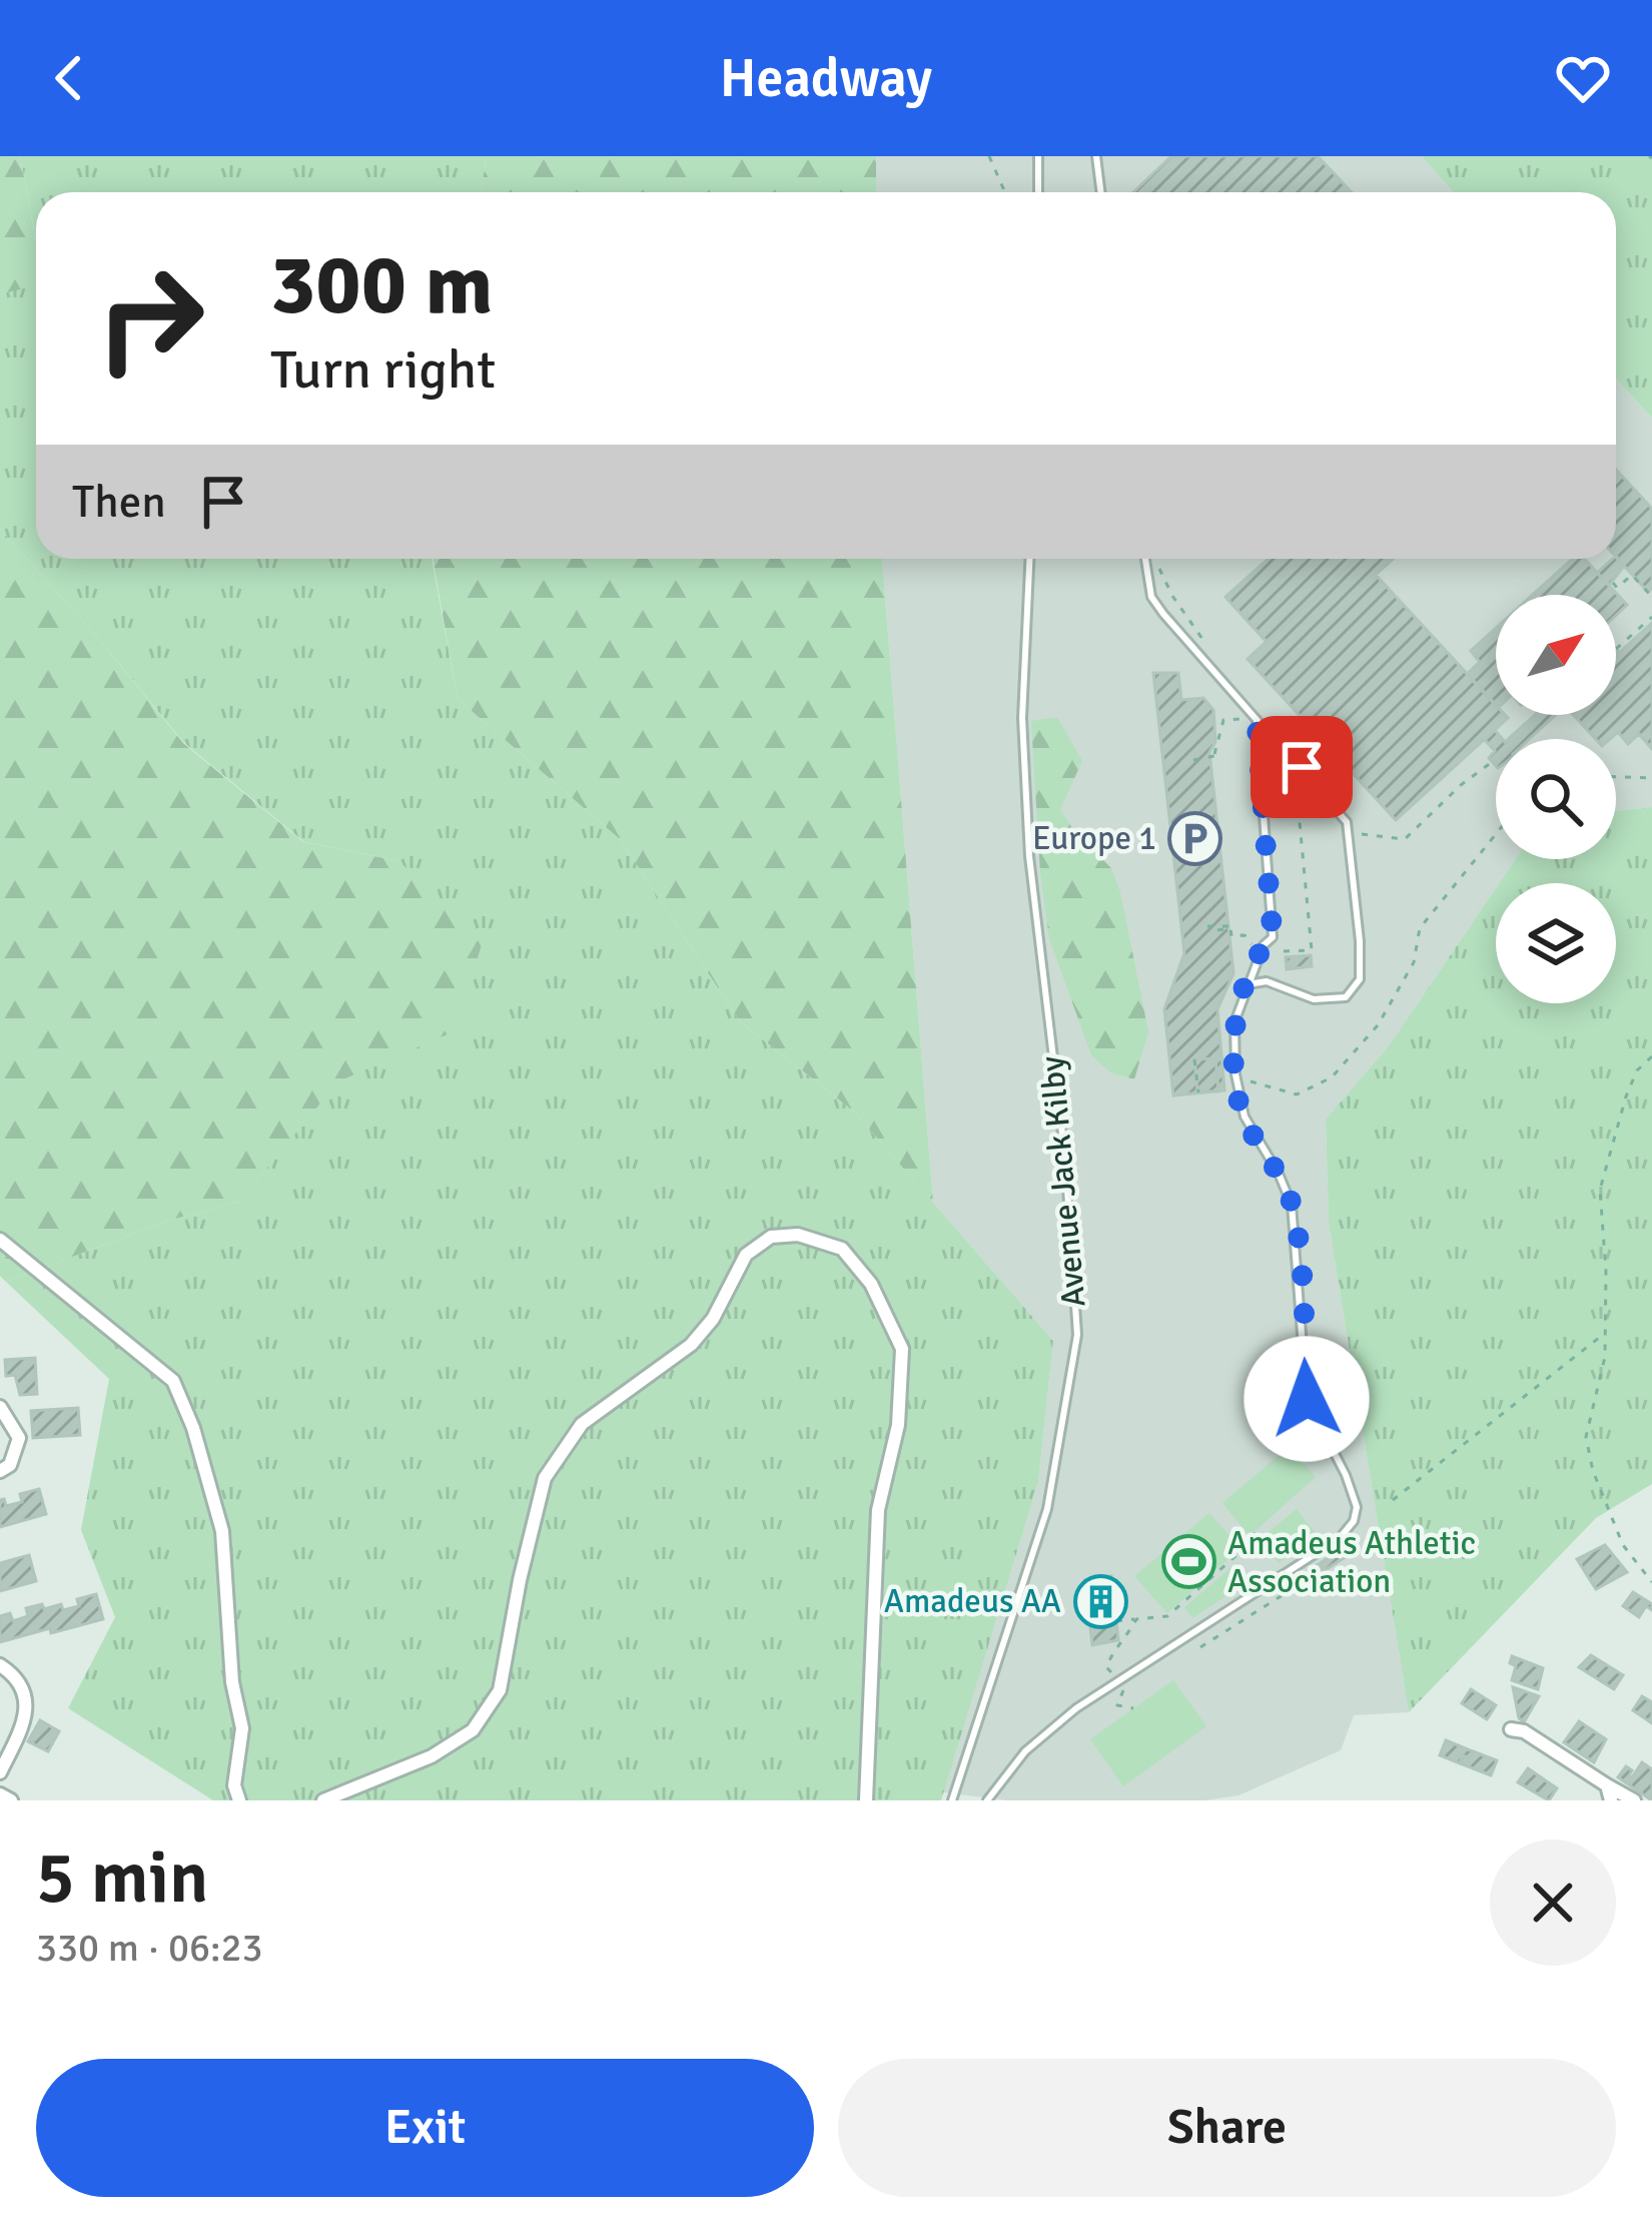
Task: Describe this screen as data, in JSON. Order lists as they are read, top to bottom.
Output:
{
  "streets": {
    "lane": ["Avenue Jack Kilby"]
  },
  "places": {
    "parking": ["Europe 1"],
    "sports": ["Amadeus Athletic Association"],
    "building": ["Amadeus AA"]
  },
  "north": "top right",
  "page": {
    "header": "Headway",
    "turn": ["300 m", "Turn right"],
    "then": "Then",
    "heading": ["5 min", "330 m · 06:23"],
    "buttons": ["Exit", "Share"]
  }
}
